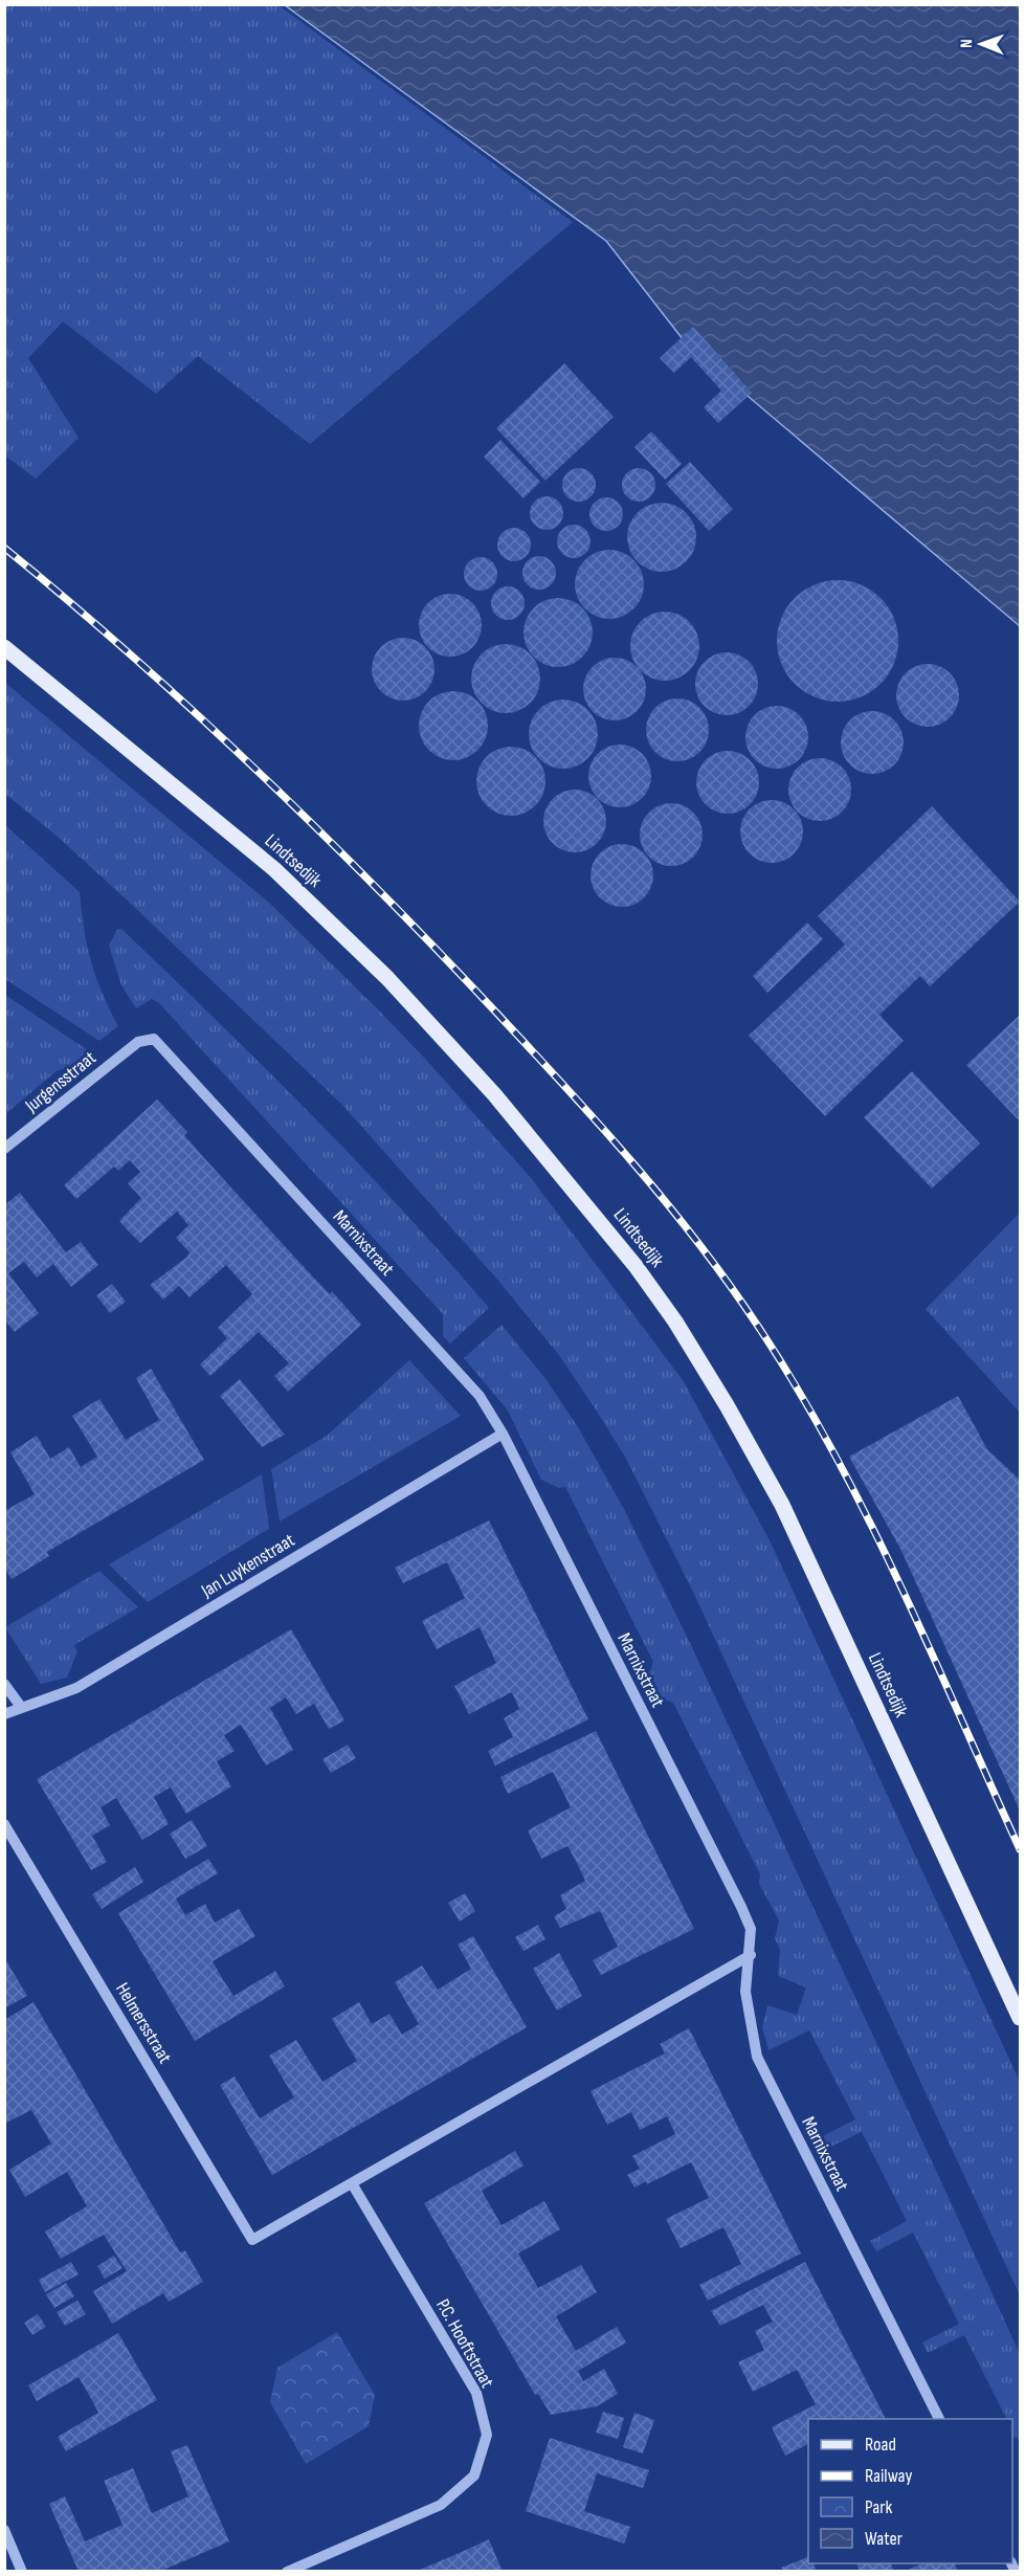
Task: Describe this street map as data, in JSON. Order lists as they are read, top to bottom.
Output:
{
  "streets": {
    "main road": ["Lindtsedijk"],
    "street": [
      "Jurgensstraat",
      "Marnixstraat",
      "Jan Luykenstraat",
      "Helmersstraat",
      "P.C. Hooftstraat"
    ]
  },
  "crossings": [
    ["Jurgensstraat", "Marnixstraat"],
    ["Marnixstraat", "Jan Luykenstraat"],
    ["Helmersstraat", "P.C. Hooftstraat"]
  ],
  "legend": [
    "Road",
    "Railway",
    "Park",
    "Water"
  ],
  "north": "left"
}
